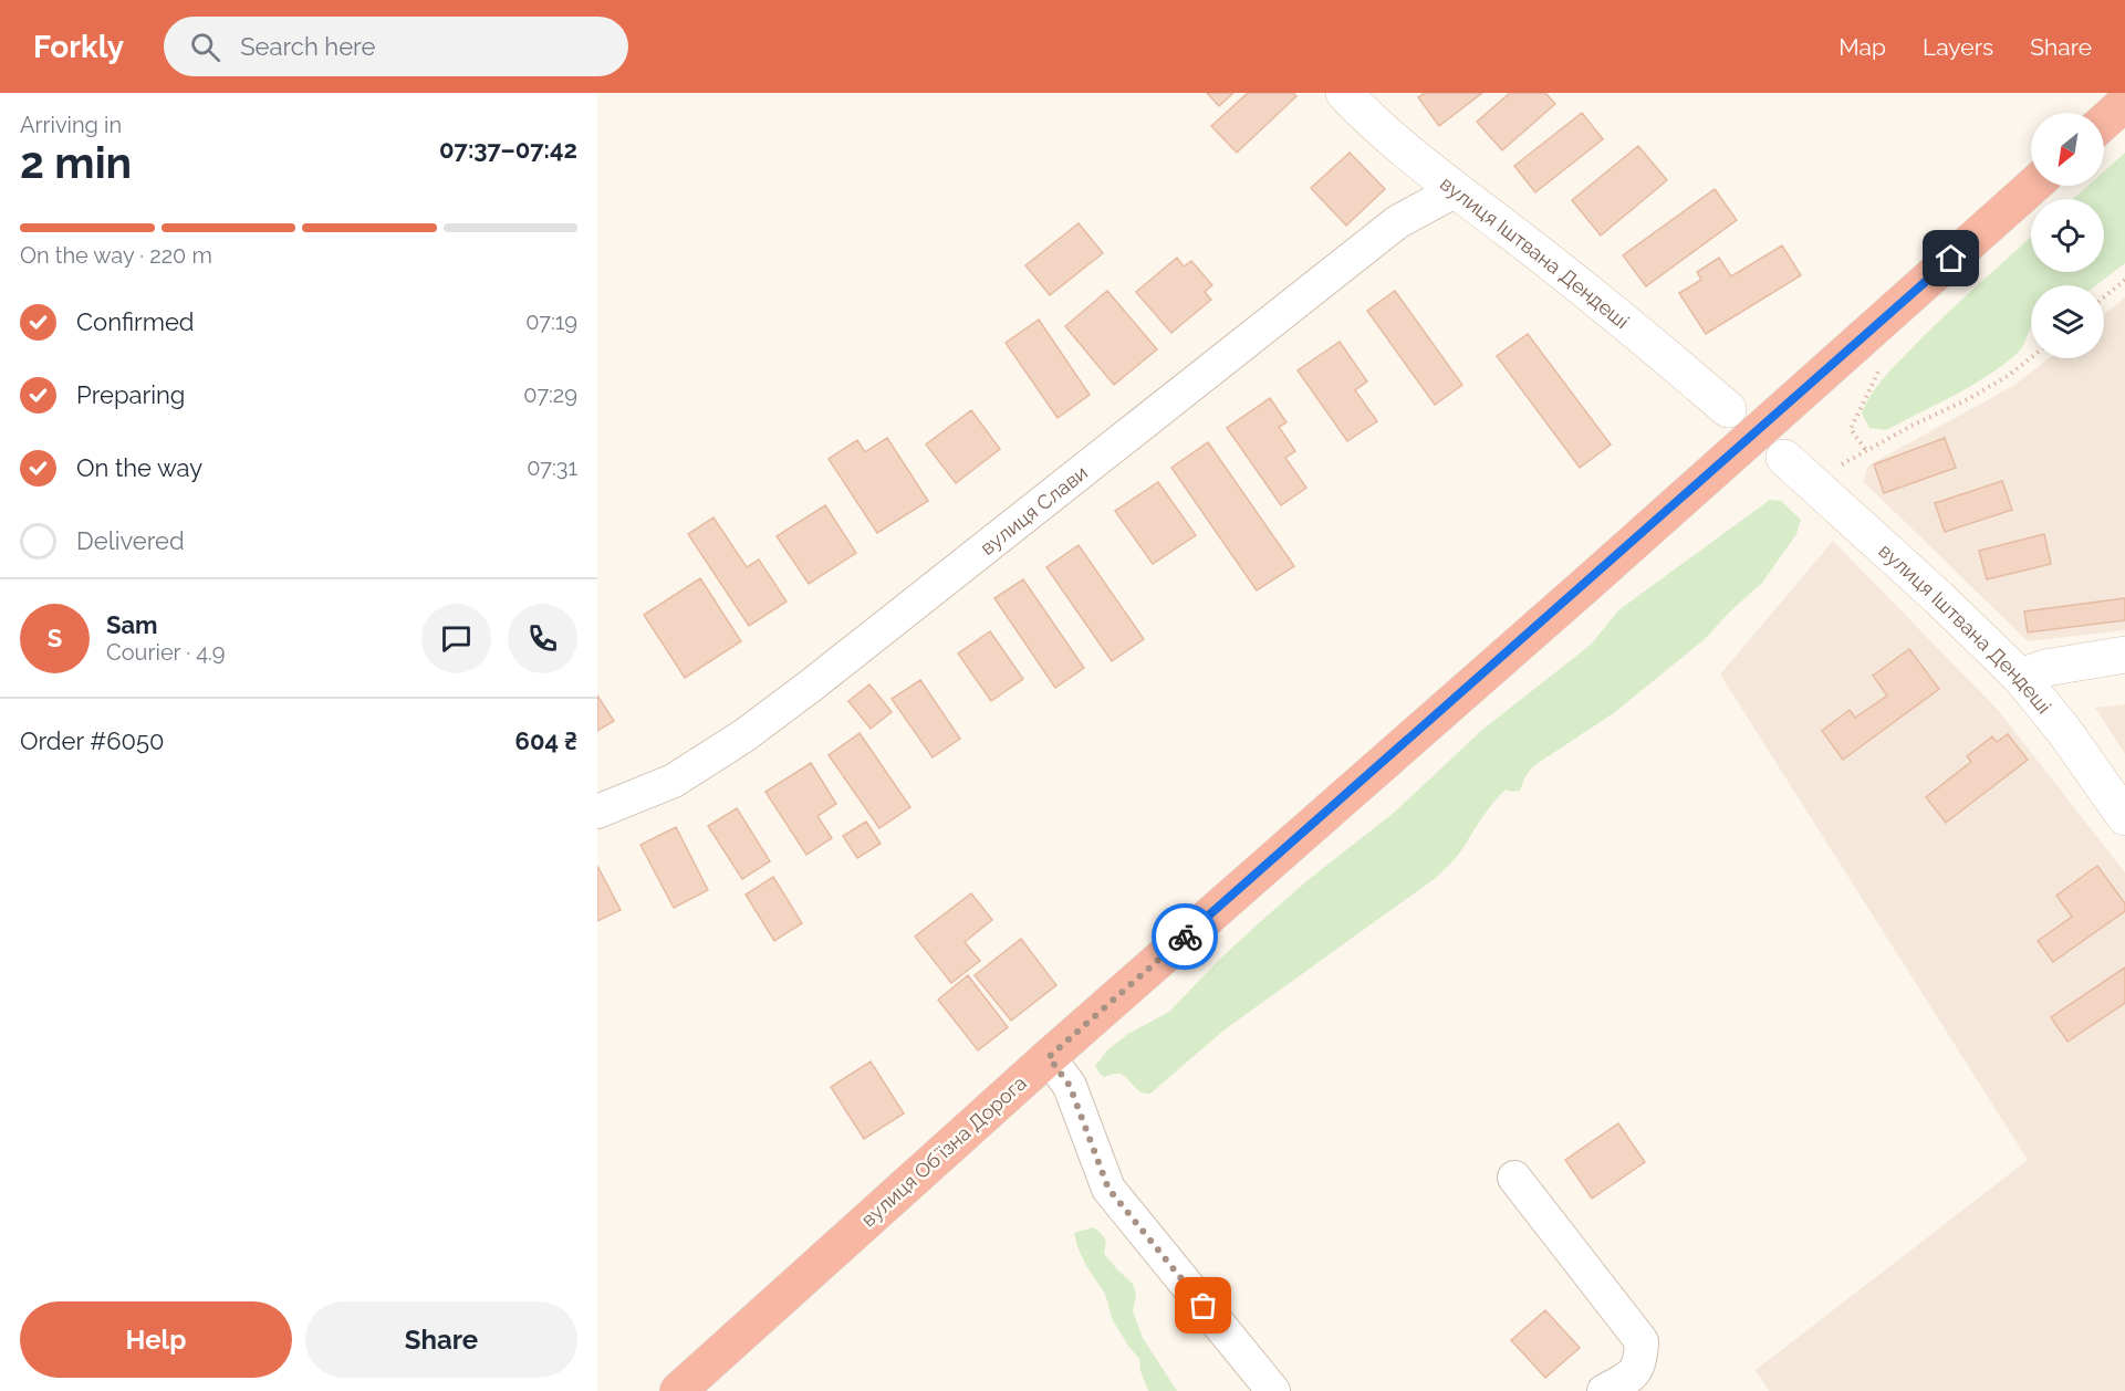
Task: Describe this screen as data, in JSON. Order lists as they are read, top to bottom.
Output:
{
  "streets": {
    "highway": ["вулиця Обʼїзна Дорога"],
    "street": ["вулиця Іштвана Дендеші", "вулиця Слави"]
  },
  "crossings": [
    ["вулиця Іштвана Дендеші", "вулиця Слави"]
  ],
  "north": "bottom left",
  "page": {
    "header": "Forkly",
    "search": "Search here",
    "nav": ["Map", "Layers", "Share"],
    "heading": ["2 min", "Arriving in", "07:37–07:42"],
    "panel": [
      "Sam",
      "Courier · 4.9",
      "Order #6050",
      "604 ₴"
    ],
    "bar": "On the way · 220 m",
    "list": [
      ["Confirmed", "07:19"],
      ["Preparing", "07:29"],
      ["On the way", "07:31"],
      "Delivered"
    ],
    "round": "S",
    "buttons": ["Help", "Share"]
  }
}
